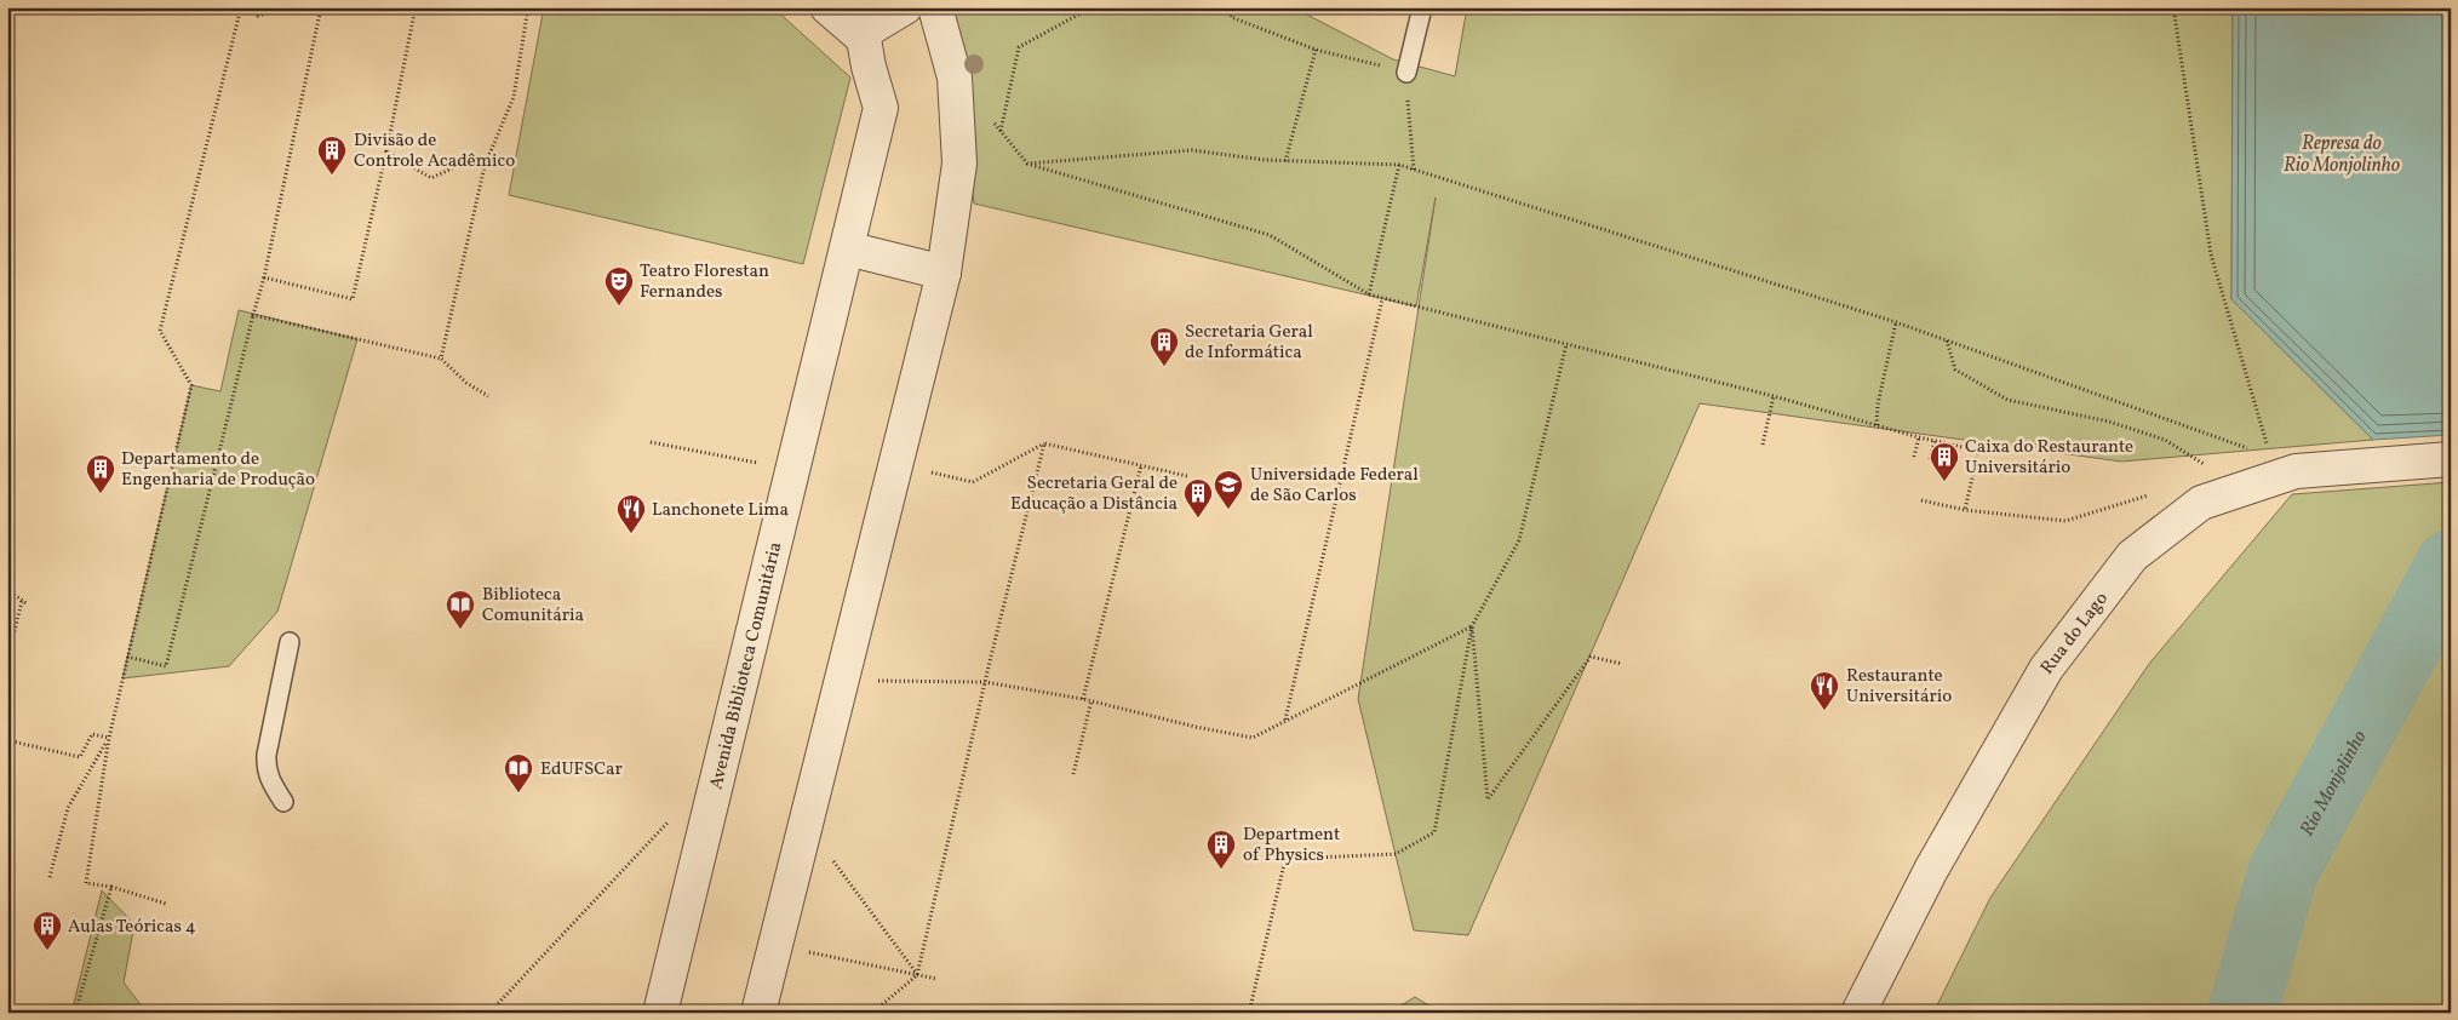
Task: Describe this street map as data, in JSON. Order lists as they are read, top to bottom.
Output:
{
  "streets": {
    "street": ["Rua do Lago", "Avenida Biblioteca Comunitária"]
  },
  "water": ["Represa do Rio Monjolinho", "Rio Monjolinho"],
  "places": {
    "building": [
      "Divisão de Controle Acadêmico",
      "Secretaria Geral de Informática",
      "Caixa do Restaurante Universitário",
      "Departamento de Engenharia de Produção",
      "Secretaria Geral de Educação a Distância",
      "Department of Physics",
      "Aulas Teóricas 4"
    ],
    "theatre": ["Teatro Florestan Fernandes"],
    "school or university": ["Universidade Federal de São Carlos"],
    "restaurant": ["Lanchonete Lima", "Restaurante Universitário"],
    "library": ["Biblioteca Comunitária", "EdUFSCar"]
  }
}
